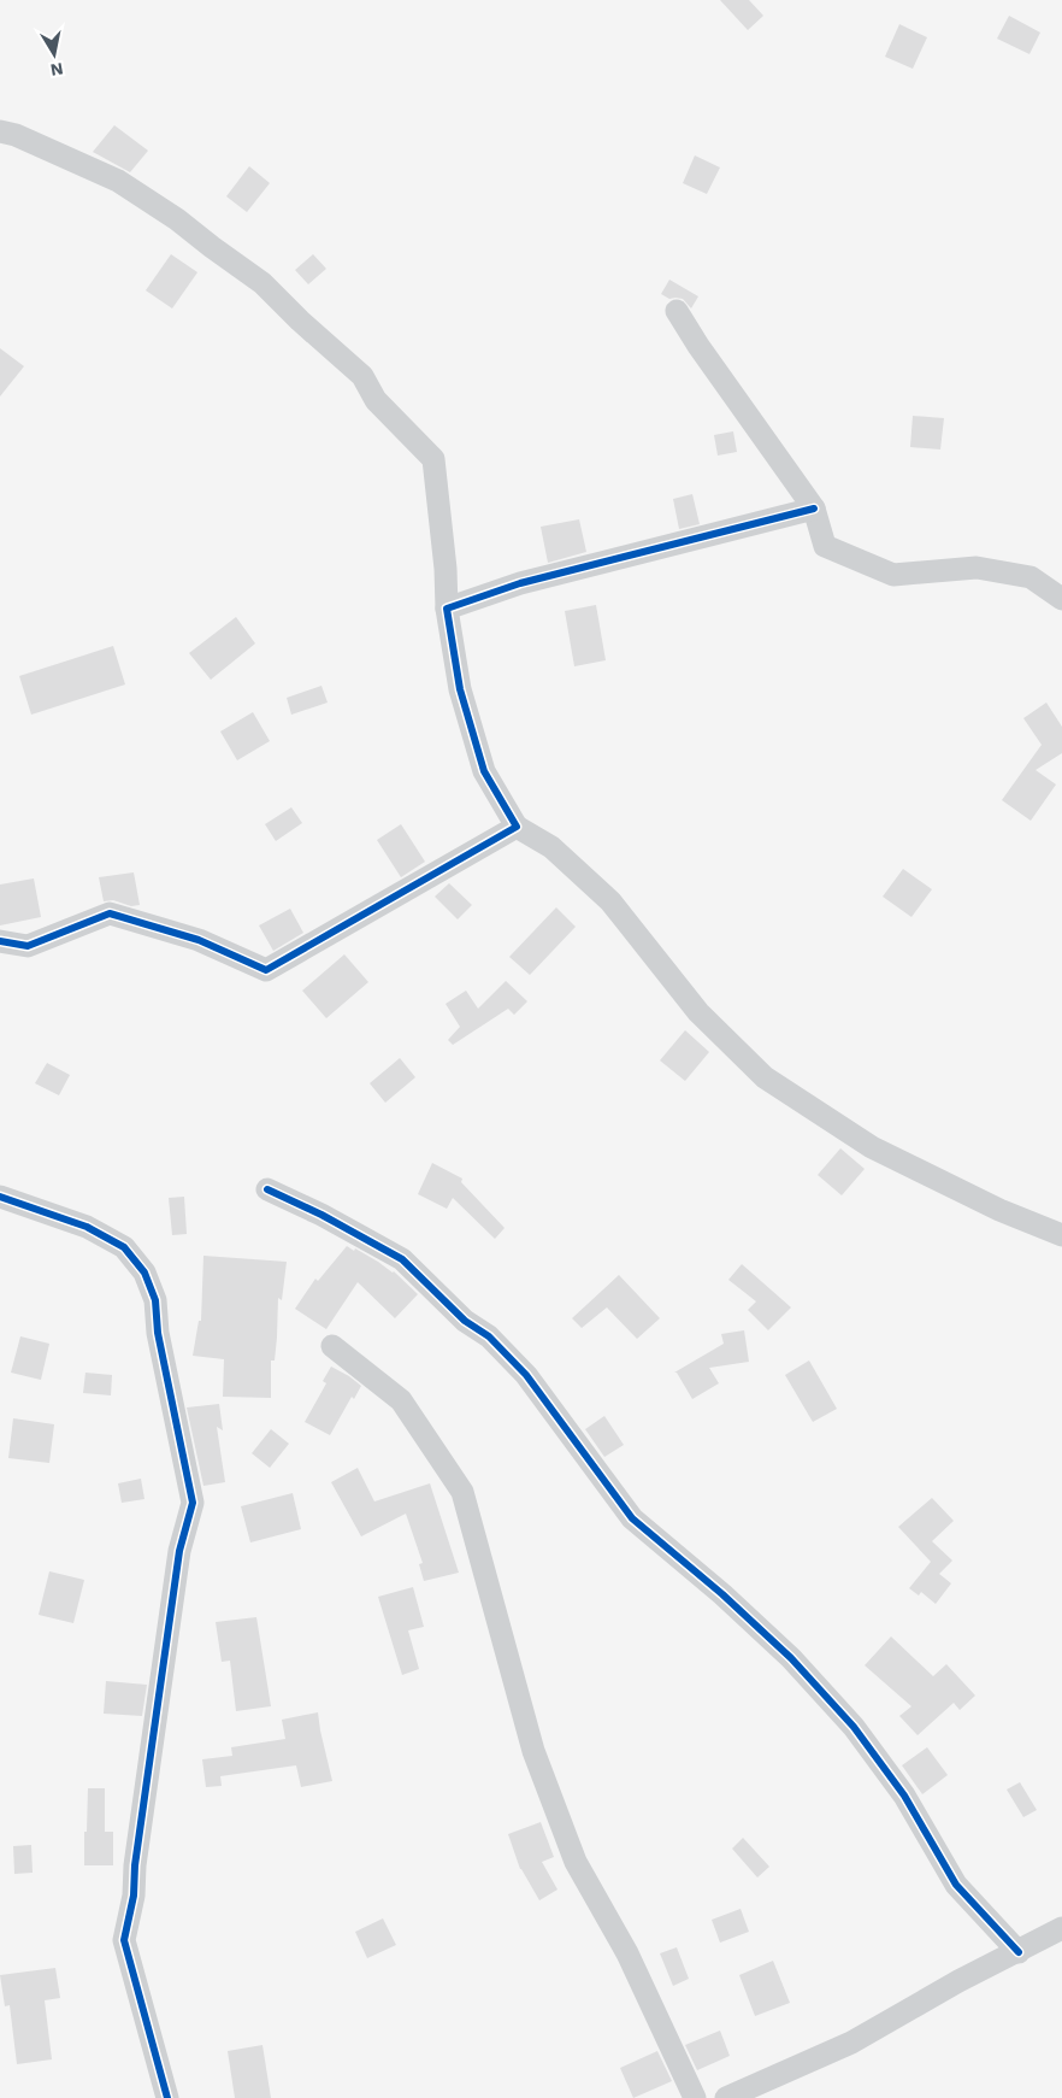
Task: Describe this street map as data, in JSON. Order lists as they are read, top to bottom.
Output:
{
  "north": "bottom"
}
